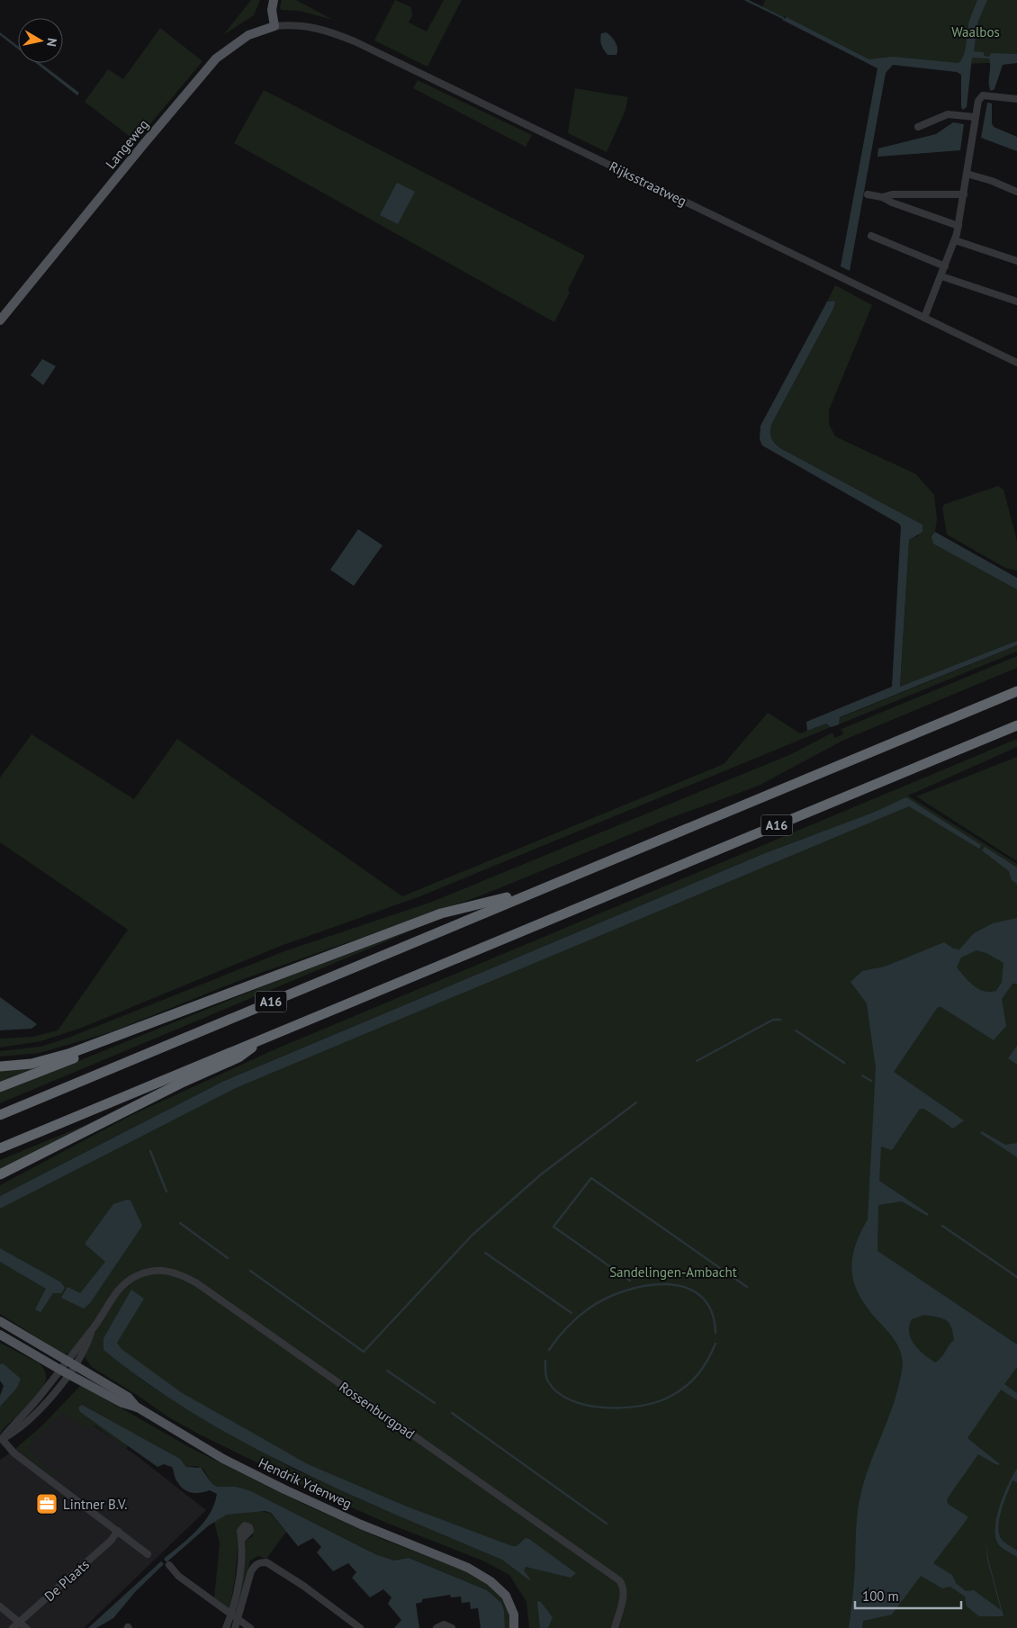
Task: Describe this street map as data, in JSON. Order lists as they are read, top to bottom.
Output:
{
  "streets": {
    "highway": ["A16"],
    "main road": ["Langeweg", "Hendrik Ydenweg"],
    "street": ["Rijksstraatweg", "Rossenburgpad", "De Plaats"]
  },
  "crossings": [
    ["Langeweg", "Rijksstraatweg"],
    ["Rossenburgpad", "Hendrik Ydenweg"]
  ],
  "parks": ["Waalbos", "Sandelingen-Ambacht"],
  "places": {
    "office": ["Lintner B.V."]
  },
  "scale_bar": "100 m",
  "north": "right"
}
